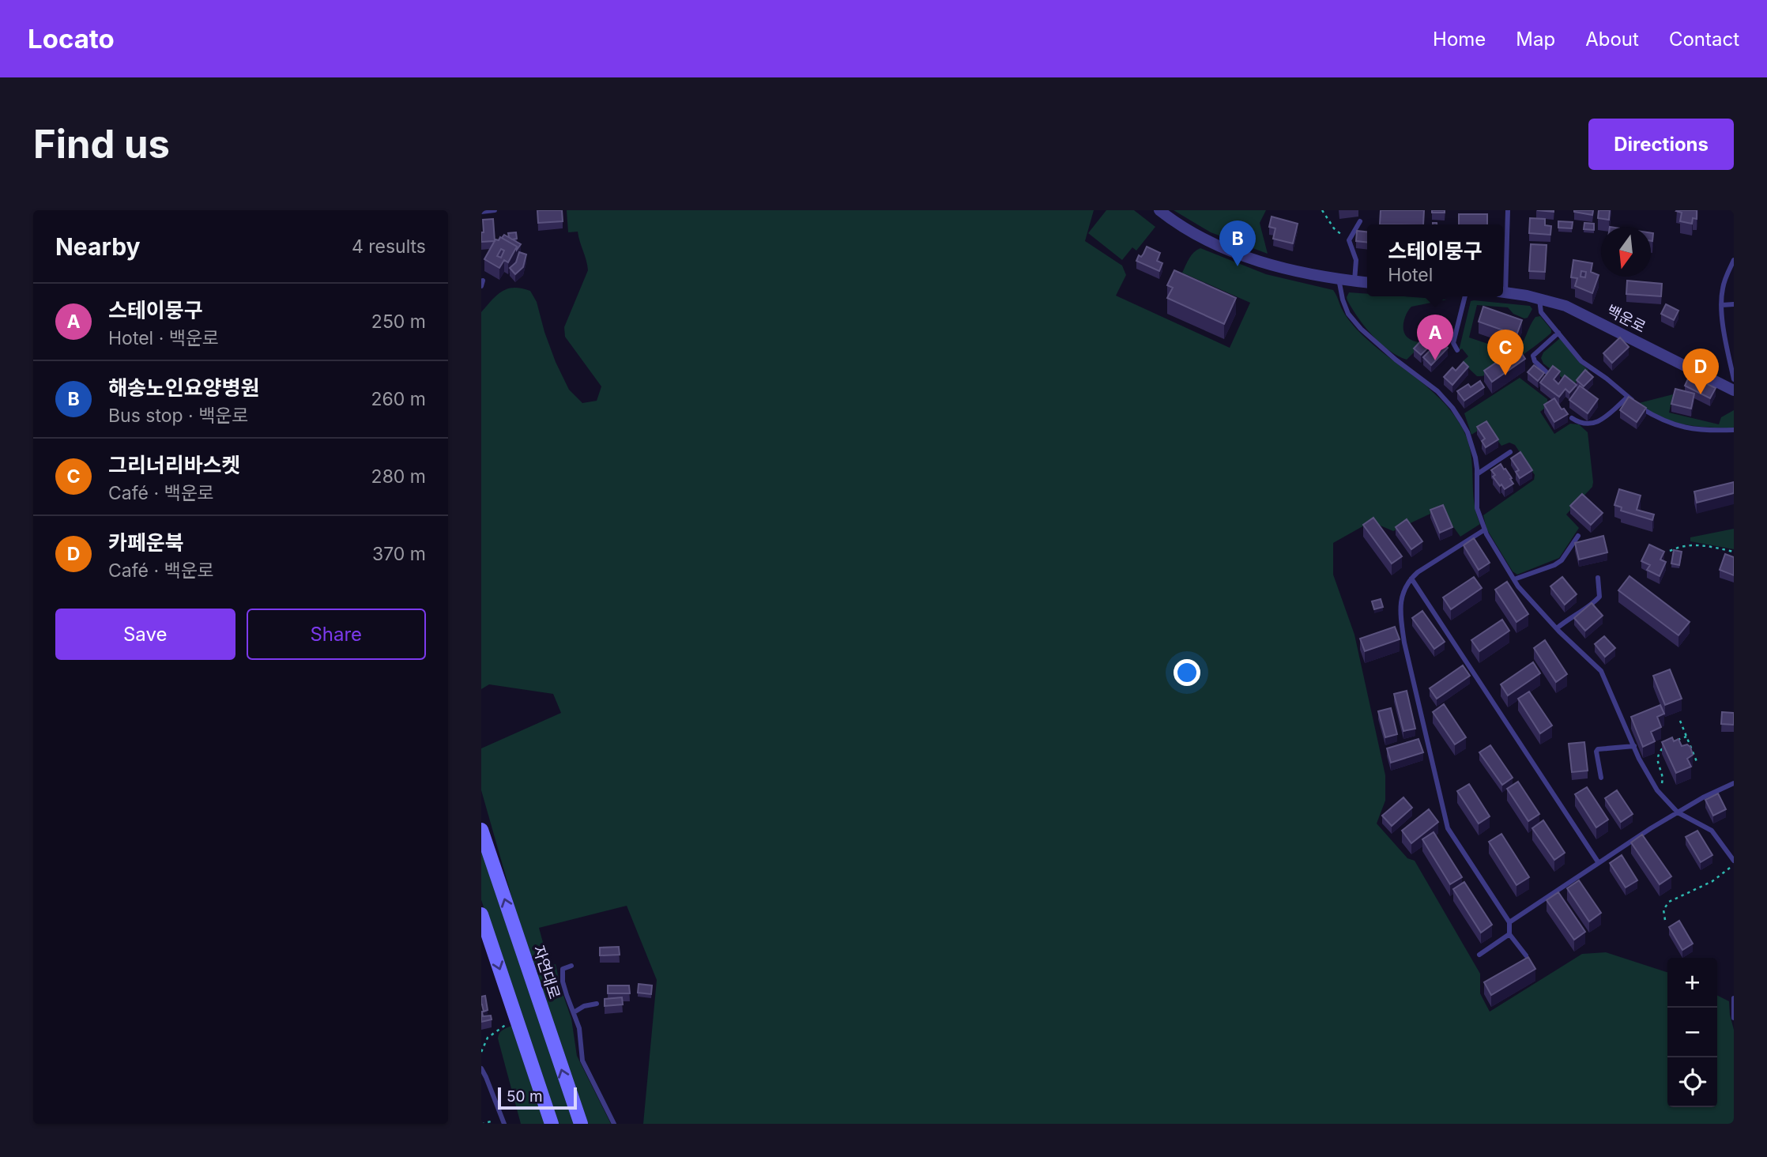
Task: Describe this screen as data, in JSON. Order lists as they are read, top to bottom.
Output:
{
  "streets": {
    "main road": ["자연대로"],
    "street": ["백운로"]
  },
  "scale_bar": "50 m",
  "north": "bottom",
  "page": {
    "header": "Locato",
    "nav": [
      "Home",
      "Map",
      "About",
      "Contact"
    ],
    "buttons": [
      "Directions",
      ["Save", "Share"]
    ],
    "title": "Find us",
    "heading": ["Nearby", "4 results"],
    "pins": [
      "B",
      "A",
      "C",
      "D"
    ],
    "popup": ["스테이뭉구", "Hotel"],
    "list": [
      {
        "mark": "A",
        "name": "스테이뭉구",
        "note": "Hotel · 백운로",
        "value": "250 m"
      },
      {
        "mark": "B",
        "name": "해송노인요양병원",
        "note": "Bus stop · 백운로",
        "value": "260 m"
      },
      {
        "mark": "C",
        "name": "그리너리바스켓",
        "note": "Café · 백운로",
        "value": "280 m"
      },
      {
        "mark": "D",
        "name": "카페운북",
        "note": "Café · 백운로",
        "value": "370 m"
      }
    ],
    "map_buttons": ["+", "−"],
    "scale": "50 m"
  }
}
